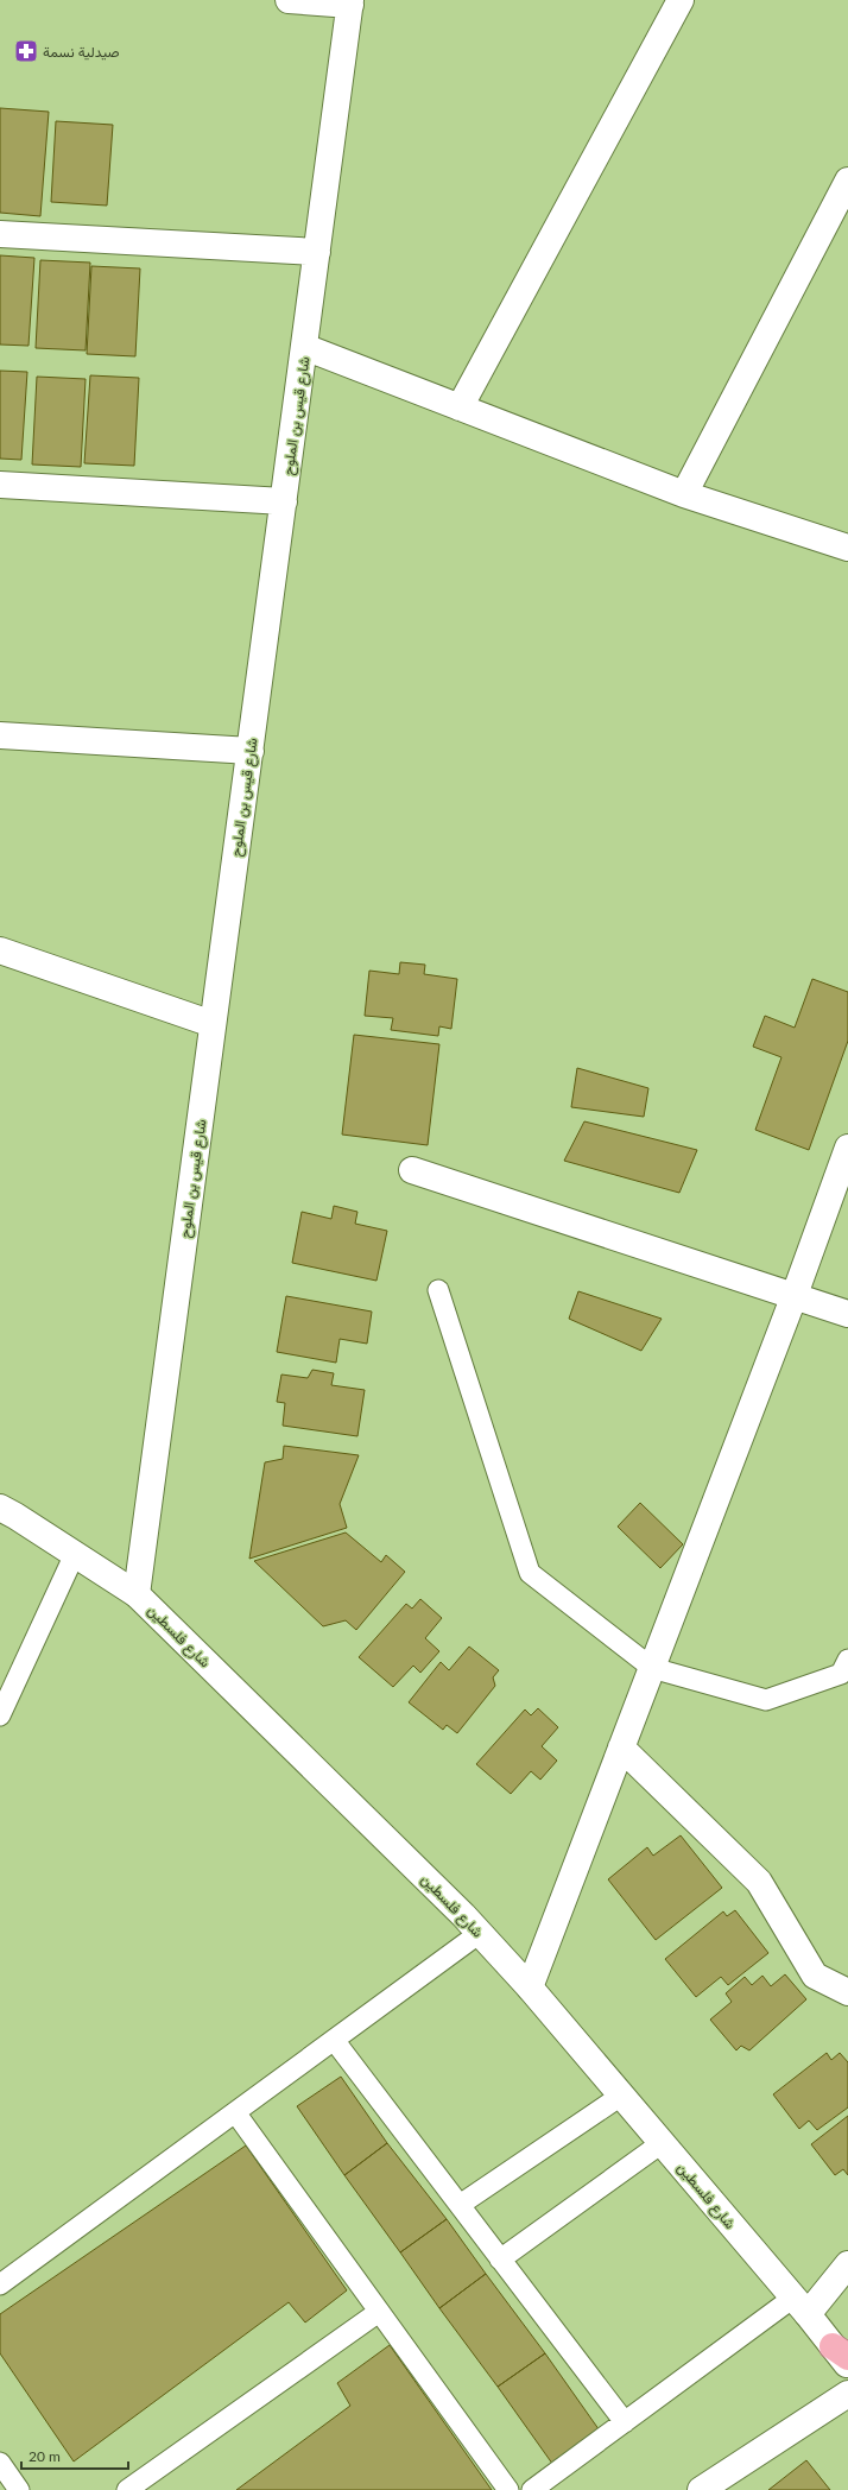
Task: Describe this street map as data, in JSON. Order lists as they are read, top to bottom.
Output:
{
  "streets": {
    "street": ["شارع قيس بن الملوح", "شارع فلسطين"]
  },
  "crossings": [
    ["شارع قيس بن الملوح", "شارع فلسطين"]
  ],
  "places": {
    "pharmacy": ["صيدلية نسمة"]
  },
  "scale_bar": "20 m"
}
